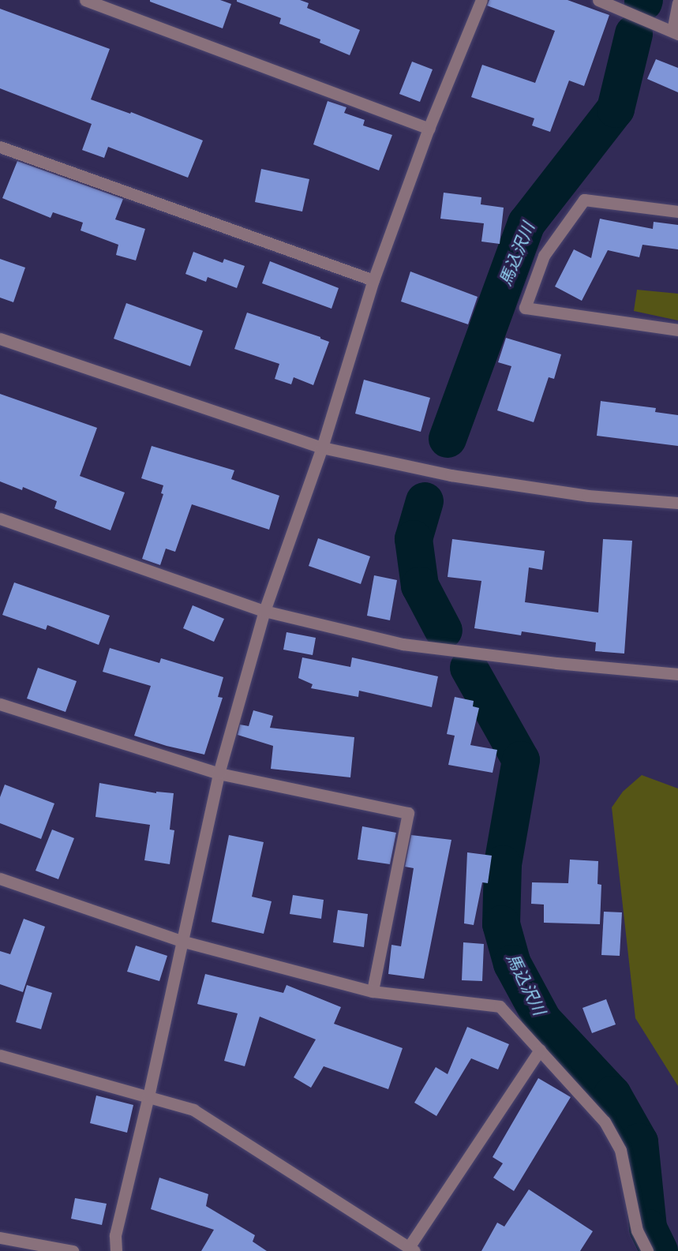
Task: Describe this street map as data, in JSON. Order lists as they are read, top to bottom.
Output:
{
  "water": ["馬込沢川"]
}
